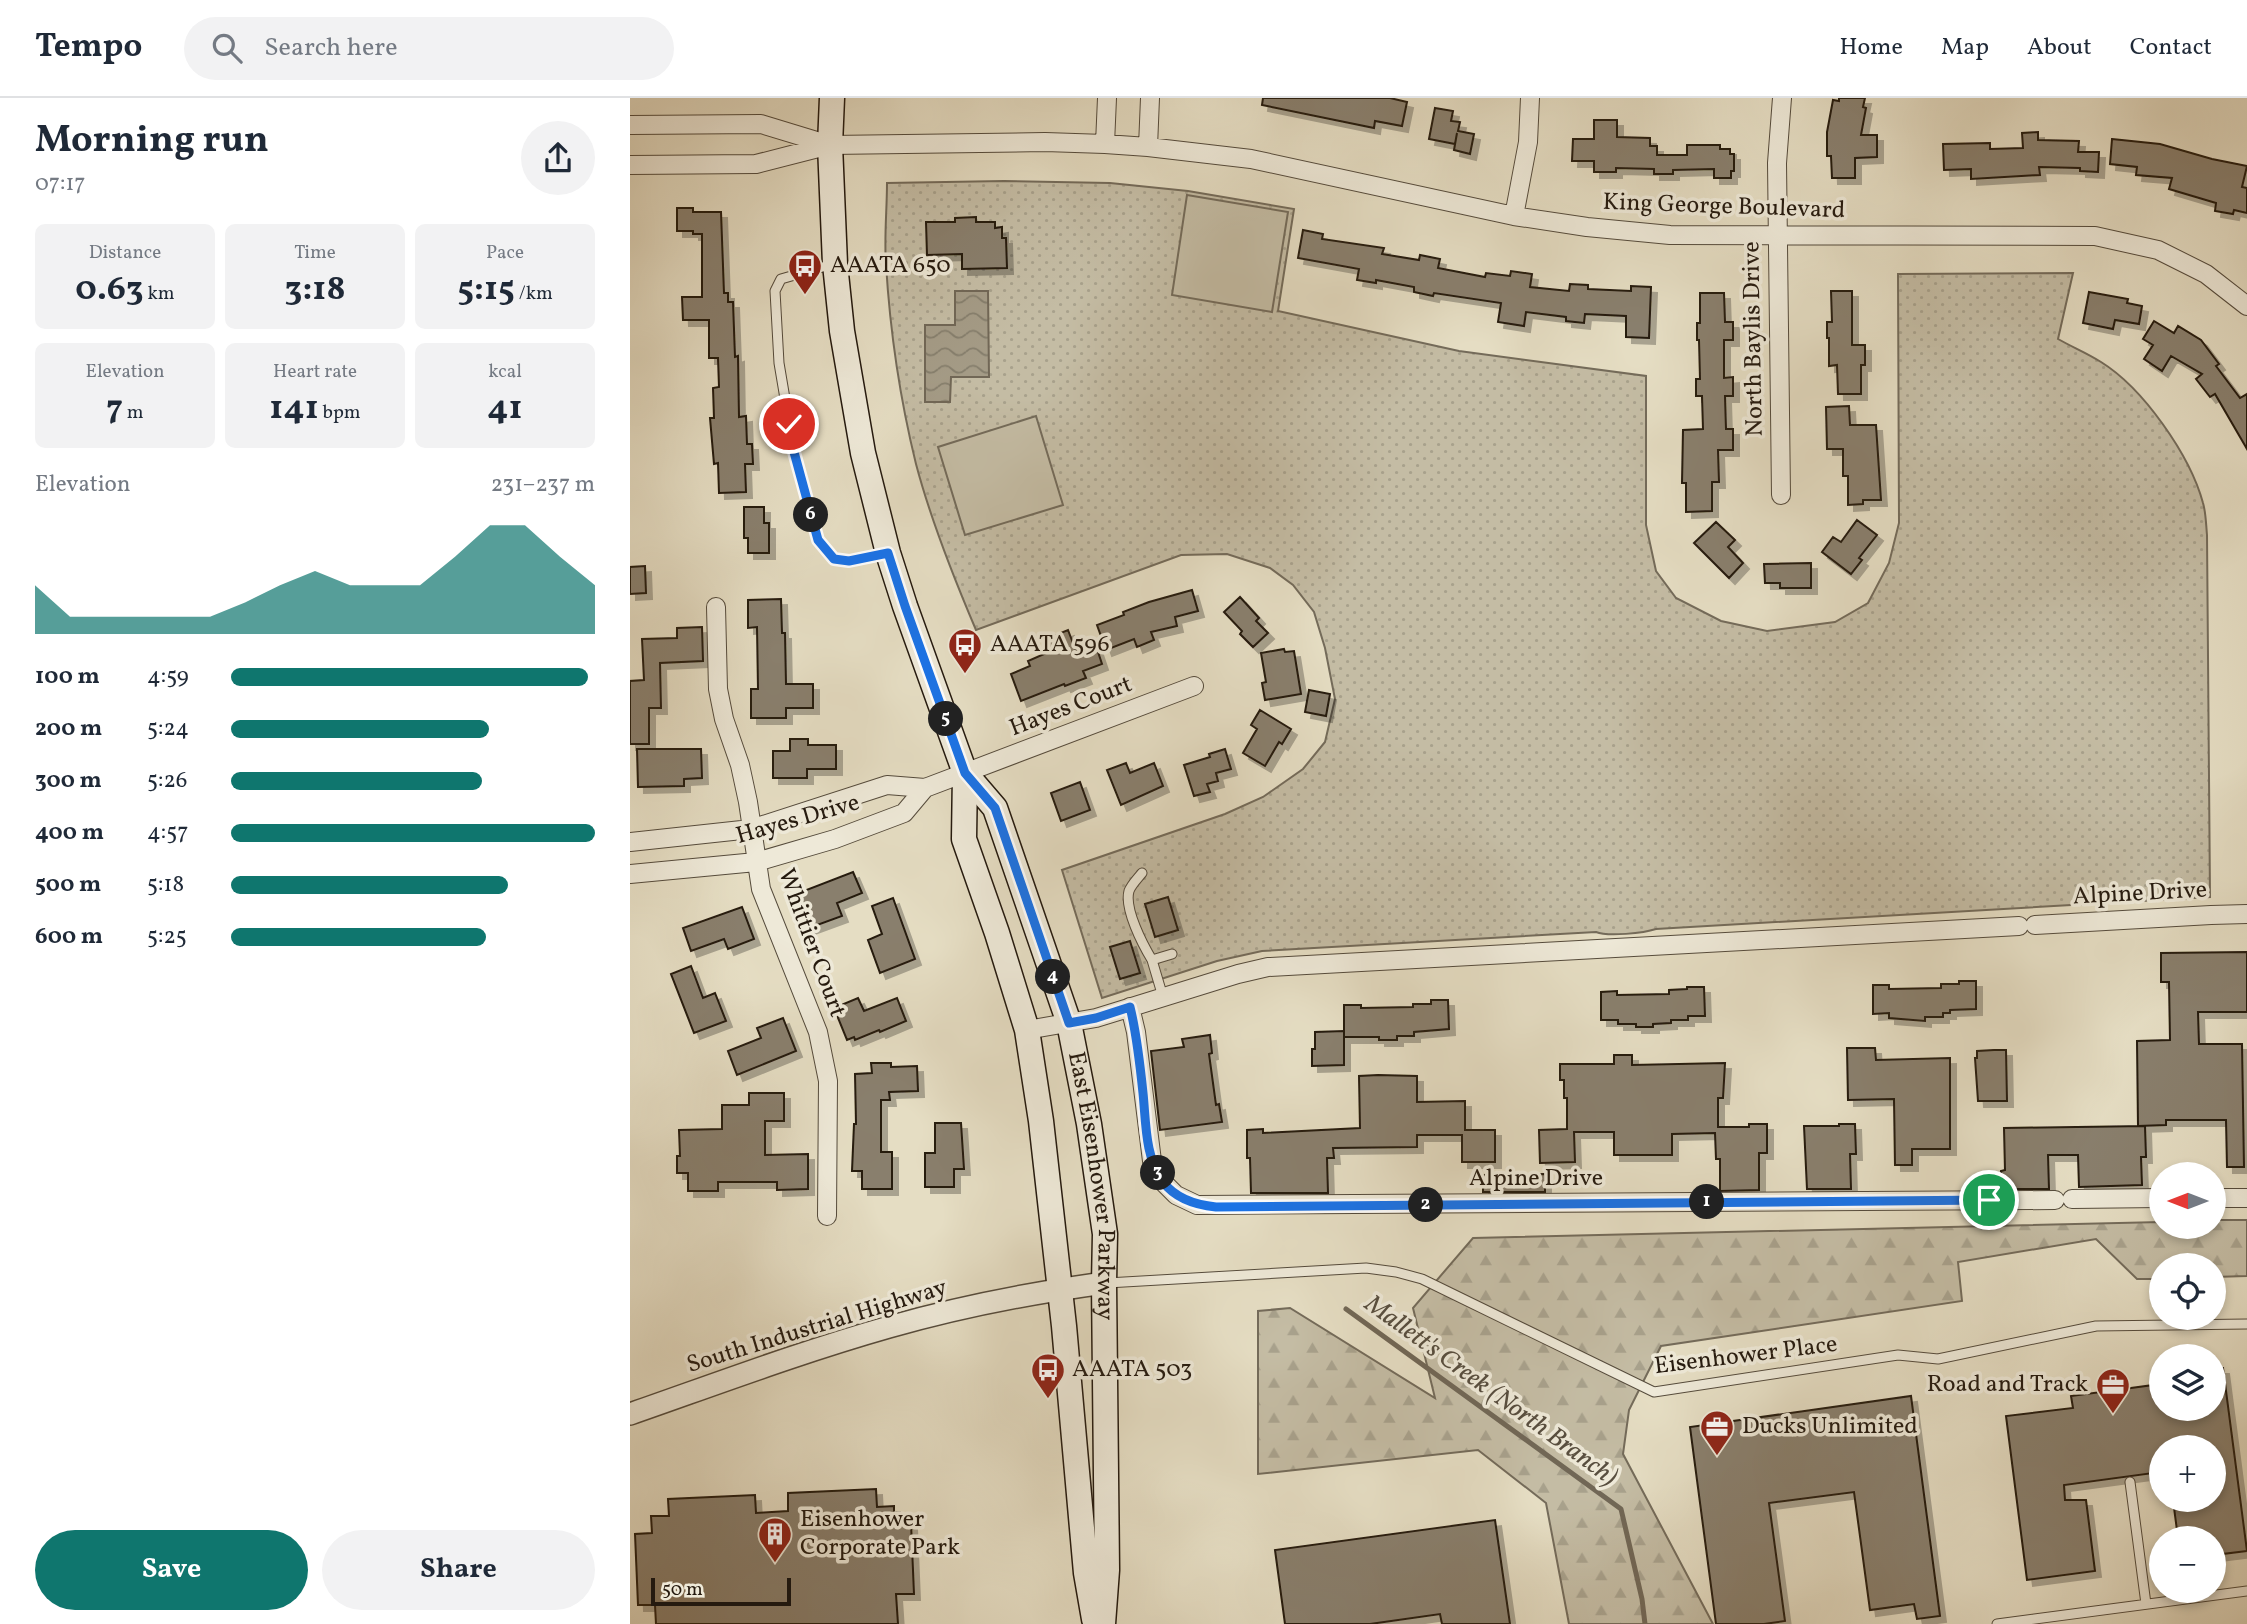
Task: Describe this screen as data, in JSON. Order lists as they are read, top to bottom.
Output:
{
  "streets": {
    "main road": ["East Eisenhower Parkway"],
    "street": [
      "King George Boulevard",
      "North Baylis Drive",
      "Hayes Court",
      "Hayes Drive",
      "Alpine Drive",
      "Whittier Court",
      "South Industrial Highway"
    ],
    "lane": ["Eisenhower Place"]
  },
  "crossings": [
    ["King George Boulevard", "North Baylis Drive"],
    ["King George Boulevard", "East Eisenhower Parkway"],
    ["Hayes Court", "Hayes Drive"],
    ["Hayes Court", "East Eisenhower Parkway"],
    ["Hayes Drive", "Whittier Court"],
    ["Hayes Drive", "East Eisenhower Parkway"],
    ["Alpine Drive", "East Eisenhower Parkway"],
    ["East Eisenhower Parkway", "South Industrial Highway"],
    ["East Eisenhower Parkway", "Eisenhower Place"],
    ["South Industrial Highway", "Eisenhower Place"]
  ],
  "water": ["Mallett's Creek (North Branch)"],
  "places": {
    "bus stop": ["AAATA 650", "AAATA 596", "AAATA 503"],
    "office": ["Road and Track", "Ducks Unlimited"],
    "building": ["Eisenhower Corporate Park"]
  },
  "scale_bar": "50 m",
  "north": "left",
  "page": {
    "header": "Tempo",
    "search": "Search here",
    "nav": [
      "Home",
      "Map",
      "About",
      "Contact"
    ],
    "heading": ["Morning run", "07:17"],
    "stats": [
      ["Distance", "0.63 km"],
      ["Time", "3:18"],
      ["Pace", "5:15 /km"],
      ["Elevation", "7 m"],
      ["Heart rate", "141 bpm"],
      ["kcal", "41"]
    ],
    "chart": ["Elevation", "231–237 m"],
    "pins": [
      "6",
      "5",
      "4",
      "3",
      "1",
      "2"
    ],
    "list": [
      {
        "name": "100 m",
        "note": "4:59"
      },
      {
        "name": "200 m",
        "note": "5:24"
      },
      {
        "name": "300 m",
        "note": "5:26"
      },
      {
        "name": "400 m",
        "note": "4:57"
      },
      {
        "name": "500 m",
        "note": "5:18"
      },
      {
        "name": "600 m",
        "note": "5:25"
      }
    ],
    "map_buttons": ["+", "−"],
    "buttons": ["Save", "Share"],
    "scale": "50 m"
  }
}
